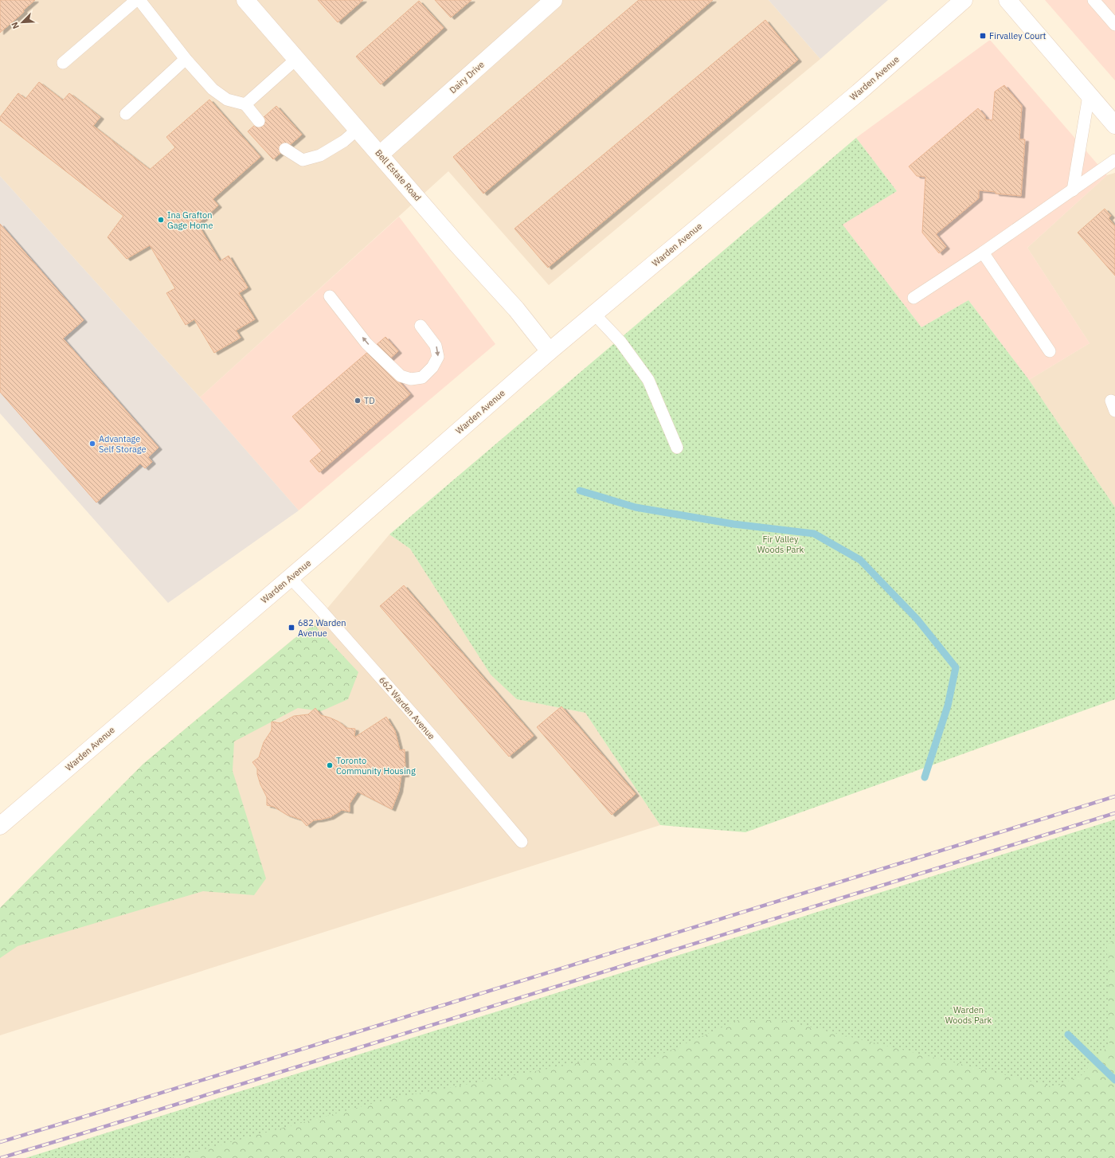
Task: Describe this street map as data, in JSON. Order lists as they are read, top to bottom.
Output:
{
  "streets": {
    "main road": ["Dairy Drive", "Warden Avenue", "Bell Estate Road"],
    "lane": ["662 Warden Avenue"]
  },
  "crossings": [
    ["Dairy Drive", "Bell Estate Road"],
    ["Warden Avenue", "Bell Estate Road"],
    ["Warden Avenue", "662 Warden Avenue"]
  ],
  "parks": ["Fir Valley Woods Park", "Warden Woods Park"],
  "places": {
    "transit": ["Firvalley Court", "682 Warden Avenue"],
    "other": [
      "Ina Grafton Gage Home",
      "TD",
      "Advantage Self Storage",
      "Toronto Community Housing"
    ]
  },
  "north": "bottom left"
}
